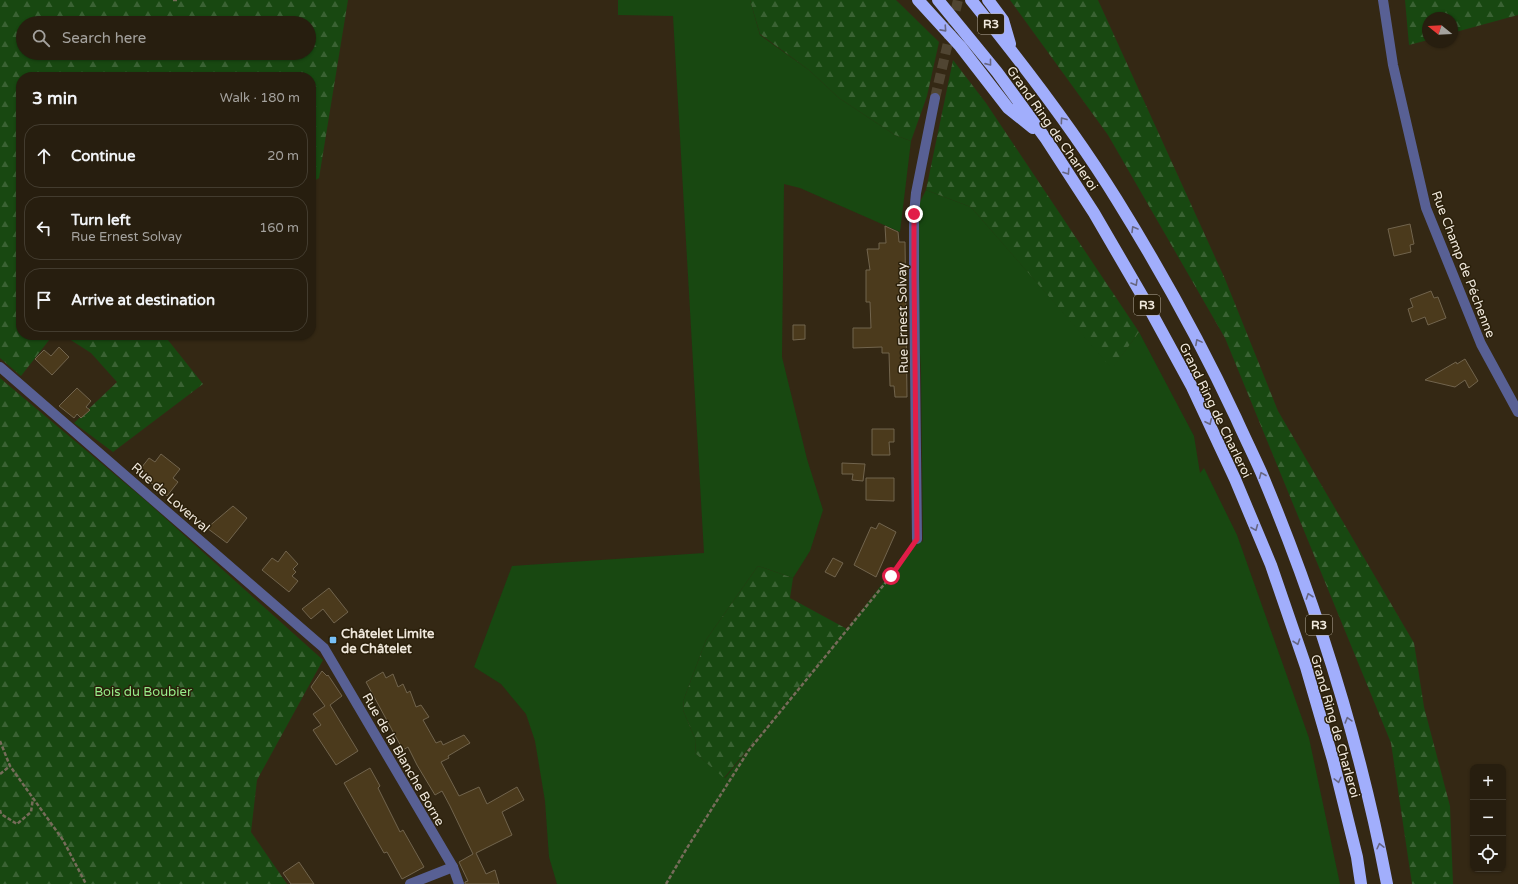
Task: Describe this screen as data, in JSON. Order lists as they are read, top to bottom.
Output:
{
  "streets": {
    "highway": ["R3", "Grand Ring de Charleroi"],
    "street": [
      "Rue Champ de Péchenne",
      "Rue Ernest Solvay",
      "Rue de Loverval",
      "Rue de la Blanche Borne"
    ]
  },
  "crossings": [
    ["Rue de Loverval", "Rue de la Blanche Borne"]
  ],
  "parks": ["Bois du Boubier"],
  "places": {
    "transit": ["Châtelet Limite de Châtelet"]
  },
  "north": "left",
  "page": {
    "search": "Search here",
    "heading": ["3 min", "Walk · 180 m"],
    "list": [
      ["Continue", "20 m"],
      ["Turn left", "Rue Ernest Solvay", "160 m"],
      "Arrive at destination"
    ],
    "map_buttons": ["+", "−"]
  }
}
